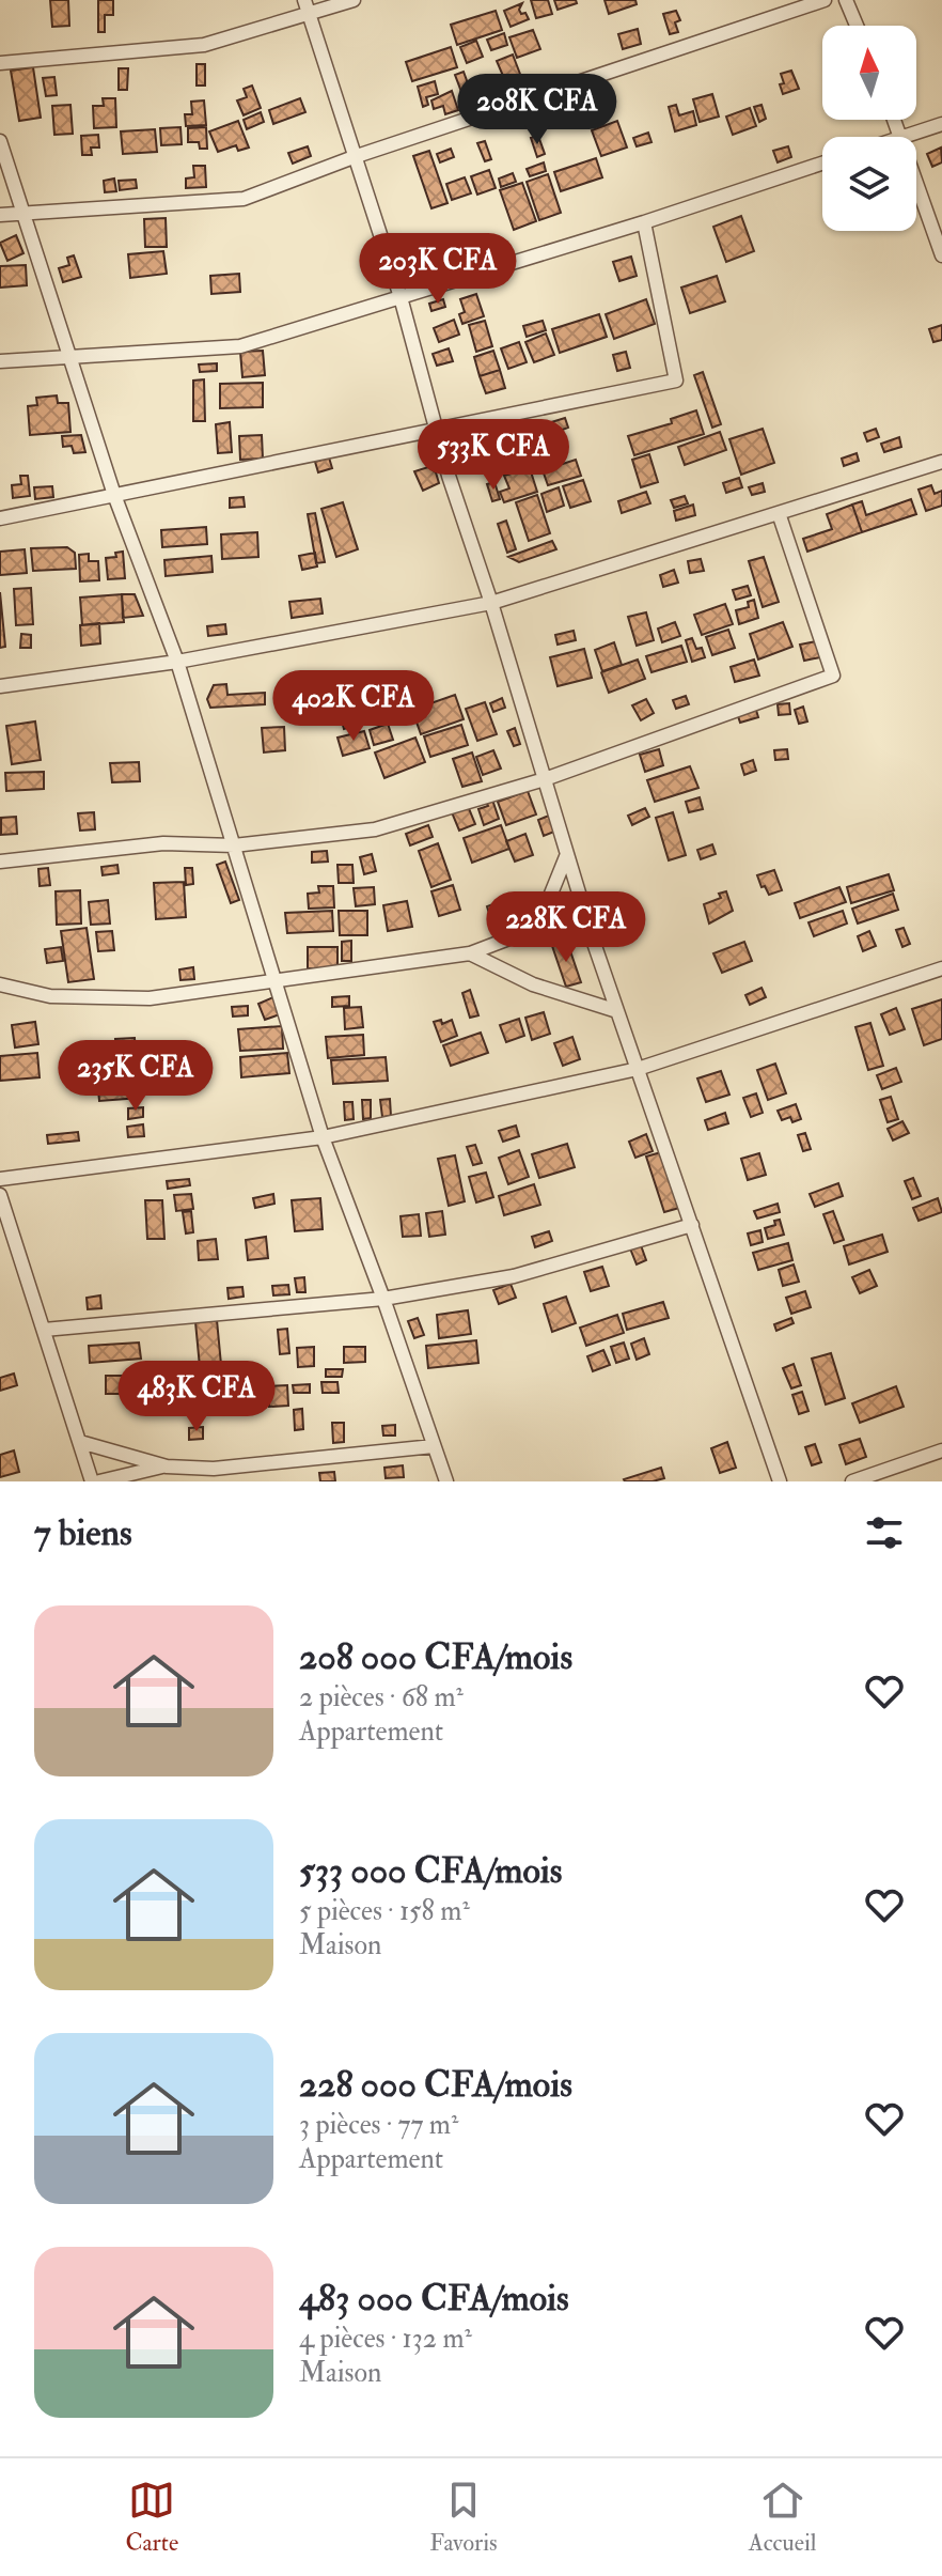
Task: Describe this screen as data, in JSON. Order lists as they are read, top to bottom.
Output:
{
  "north": "top",
  "page": {
    "price": [
      "208K CFA",
      "203K CFA",
      "533K CFA",
      "402K CFA",
      "228K CFA",
      "235K CFA",
      "483K CFA"
    ],
    "heading": "7 biens",
    "list": [
      {
        "name": "208 000 CFA/mois",
        "note": "2 pièces · 68 m² · Appartement"
      },
      {
        "name": "533 000 CFA/mois",
        "note": "5 pièces · 158 m² · Maison"
      },
      {
        "name": "228 000 CFA/mois",
        "note": "3 pièces · 77 m² · Appartement"
      },
      {
        "name": "483 000 CFA/mois",
        "note": "4 pièces · 132 m² · Maison"
      }
    ],
    "tabs": ["Carte", "Favoris", "Accueil"]
  }
}
